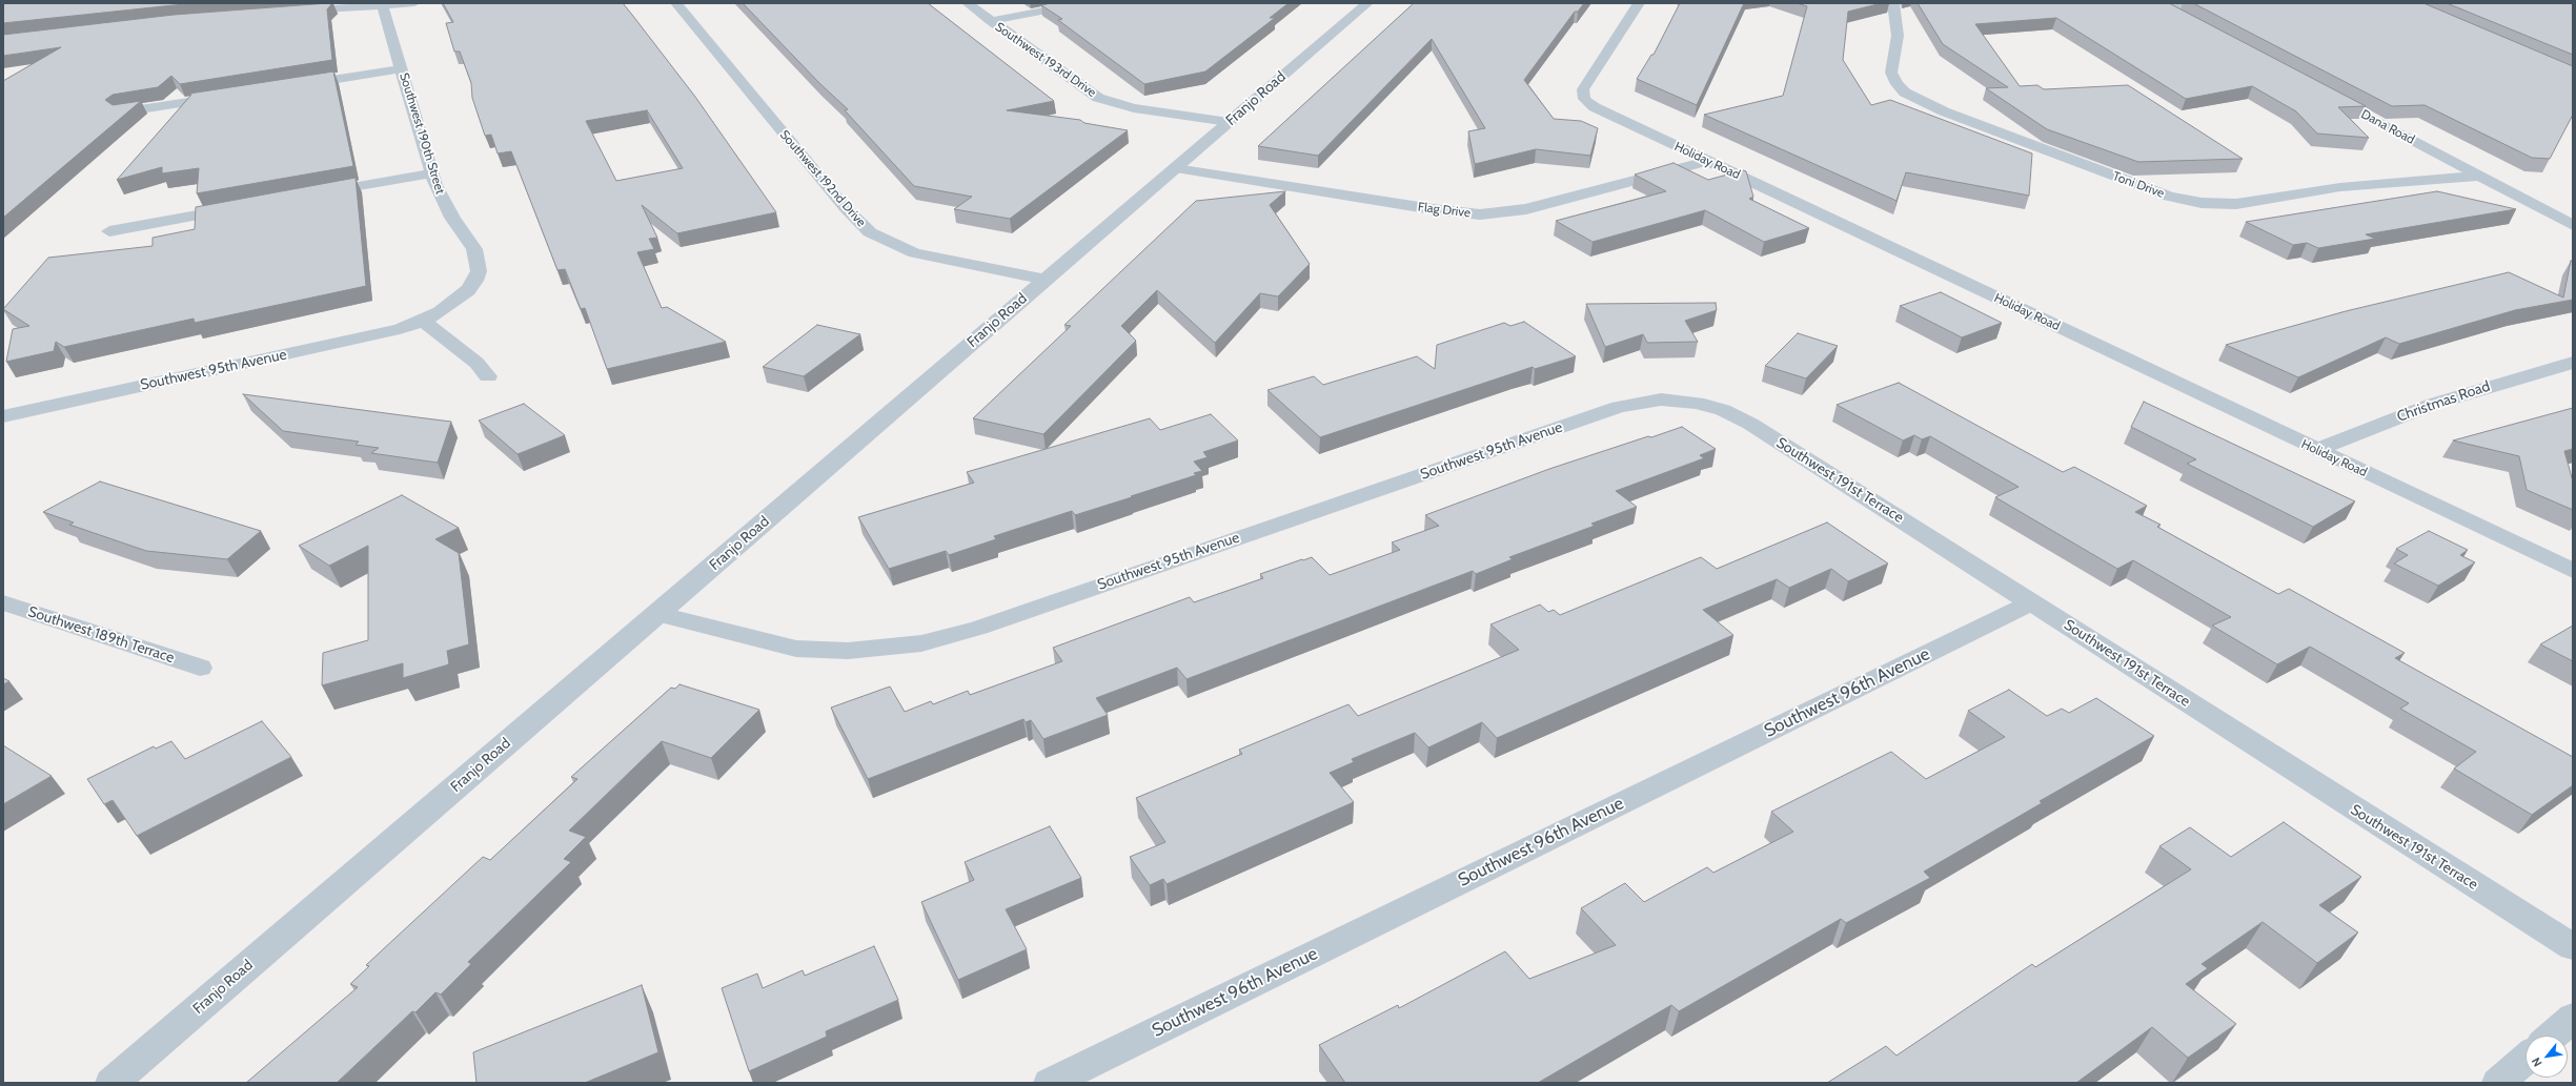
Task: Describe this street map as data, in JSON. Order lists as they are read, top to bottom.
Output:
{
  "streets": {
    "street": [
      "Southwest 193rd Drive",
      "Franjo Road",
      "Dana Road",
      "Southwest 190th Street",
      "Holiday Road",
      "Southwest 192nd Drive",
      "Toni Drive",
      "Flag Drive",
      "Southwest 95th Avenue",
      "Christmas Road",
      "Southwest 191st Terrace",
      "Southwest 189th Terrace",
      "Southwest 96th Avenue"
    ]
  },
  "crossings": [
    ["Southwest 193rd Drive", "Franjo Road"],
    ["Franjo Road", "Southwest 192nd Drive"],
    ["Franjo Road", "Flag Drive"],
    ["Franjo Road", "Southwest 95th Avenue"],
    ["Dana Road", "Toni Drive"],
    ["Southwest 190th Street", "Southwest 95th Avenue"],
    ["Holiday Road", "Flag Drive"],
    ["Holiday Road", "Christmas Road"],
    ["Southwest 95th Avenue", "Southwest 191st Terrace"],
    ["Southwest 191st Terrace", "Southwest 96th Avenue"]
  ],
  "north": "bottom left"
}
